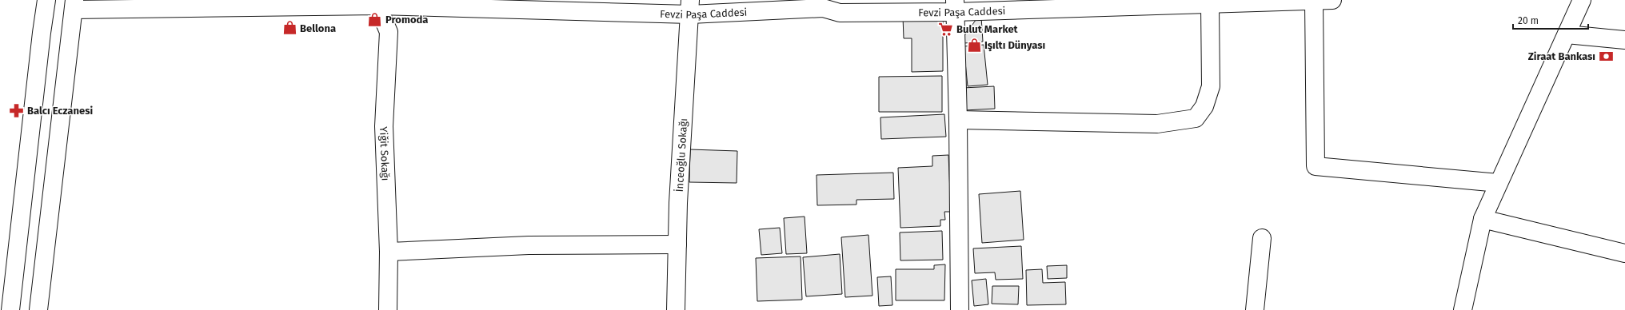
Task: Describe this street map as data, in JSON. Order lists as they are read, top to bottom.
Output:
{
  "streets": {
    "street": ["Fevzi Paşa Caddesi", "Yiğit Sokağı", "İnceoğlu Sokağı"]
  },
  "crossings": [
    ["Fevzi Paşa Caddesi", "Yiğit Sokağı"],
    ["Fevzi Paşa Caddesi", "İnceoğlu Sokağı"]
  ],
  "places": {
    "shop": ["Promoda", "Bellona", "Işıltı Dünyası"],
    "supermarket": ["Bulut Market"],
    "bank": ["Ziraat Bankası"],
    "pharmacy": ["Balcı Eczanesi"]
  },
  "scale_bar": "20 m"
}
